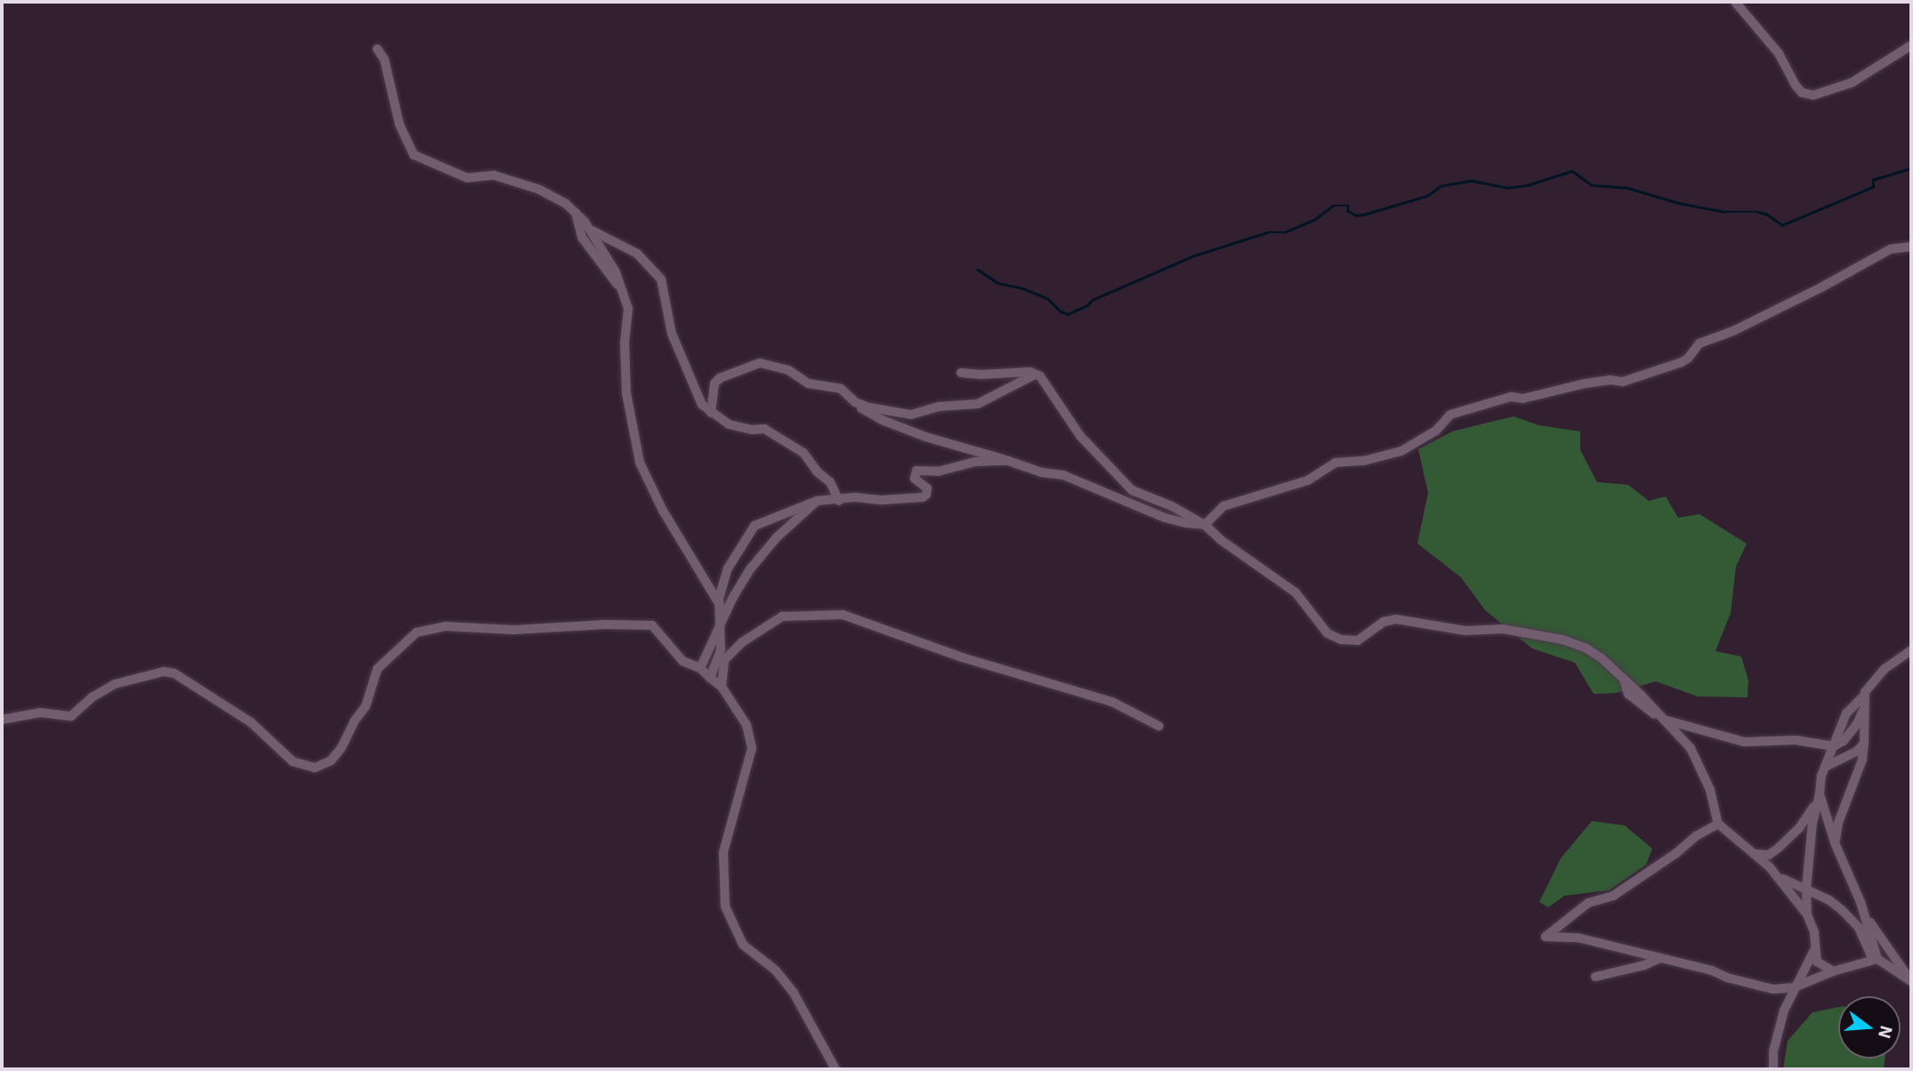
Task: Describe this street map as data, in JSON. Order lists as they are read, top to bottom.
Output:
{
  "north": "right"
}
